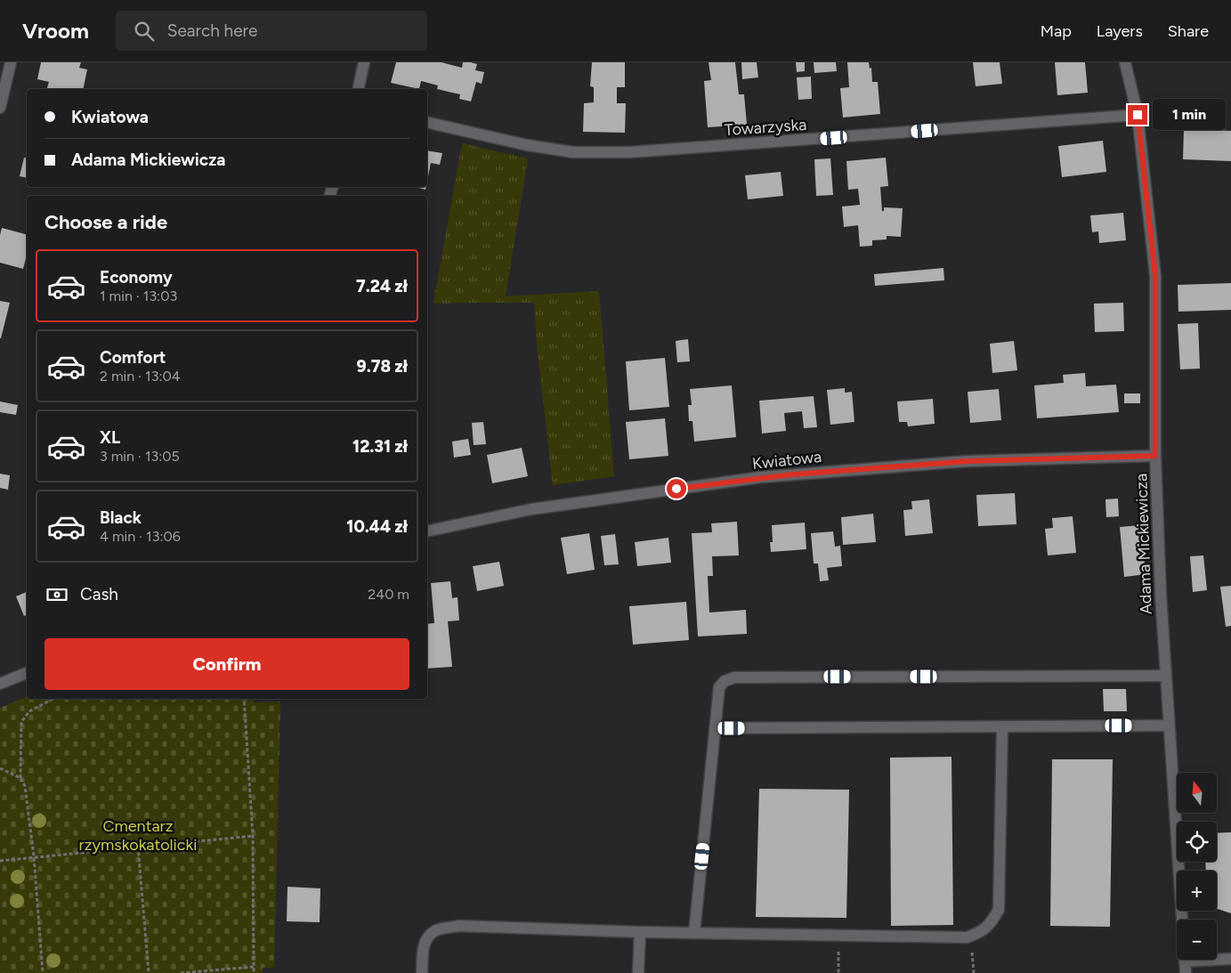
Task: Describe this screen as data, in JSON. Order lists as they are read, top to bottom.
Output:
{
  "streets": {
    "street": ["Towarzyska", "Kwiatowa", "Adama Mickiewicza"]
  },
  "crossings": [
    ["Towarzyska", "Adama Mickiewicza"],
    ["Kwiatowa", "Adama Mickiewicza"]
  ],
  "parks": ["Cmentarz rzymskokatolicki"],
  "north": "top",
  "page": {
    "header": "Vroom",
    "search": "Search here",
    "nav": ["Map", "Layers", "Share"],
    "banner": ["Kwiatowa", "Adama Mickiewicza"],
    "bubble": "1 min",
    "heading": "Choose a ride",
    "list": [
      {
        "name": "Economy",
        "note": "1 min · 13:03",
        "value": "7.24 zł"
      },
      {
        "name": "Comfort",
        "note": "2 min · 13:04",
        "value": "9.78 zł"
      },
      {
        "name": "XL",
        "note": "3 min · 13:05",
        "value": "12.31 zł"
      },
      {
        "name": "Black",
        "note": "4 min · 13:06",
        "value": "10.44 zł"
      }
    ],
    "pay": ["Cash", "240 m"],
    "buttons": "Confirm",
    "map_buttons": ["+", "−"]
  }
}
